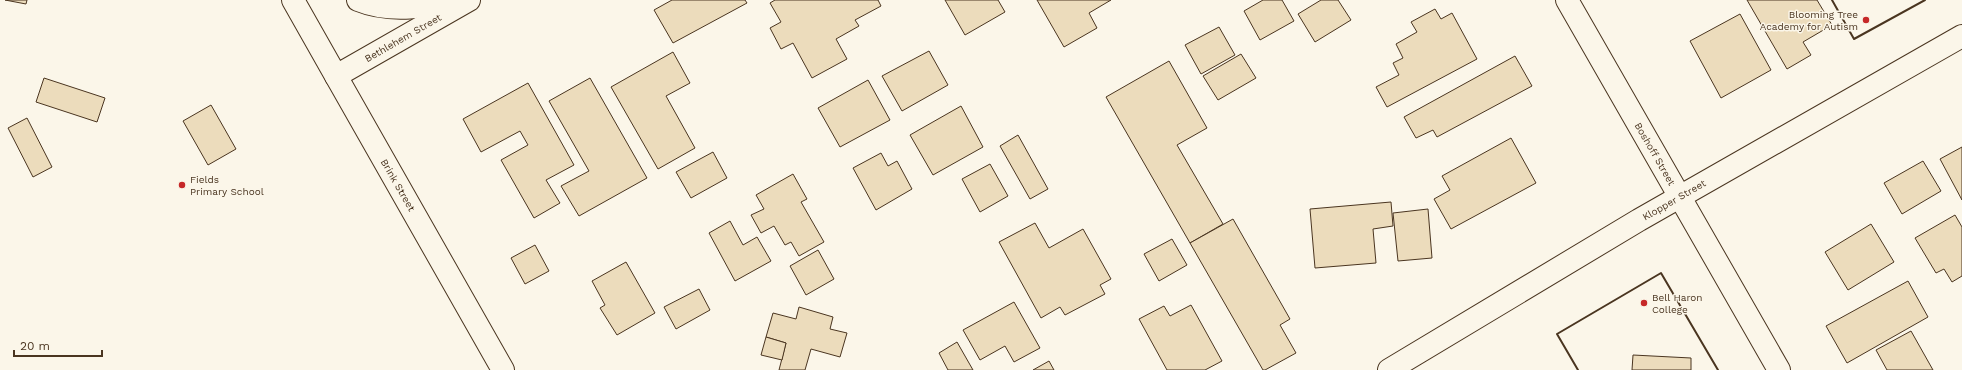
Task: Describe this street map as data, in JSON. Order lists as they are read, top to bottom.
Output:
{
  "streets": {
    "street": [
      "Bethlehem Street",
      "Boshoff Street",
      "Brink Street",
      "Klopper Street"
    ]
  },
  "crossings": [
    ["Bethlehem Street", "Brink Street"],
    ["Boshoff Street", "Klopper Street"]
  ],
  "places": ["Blooming Tree Academy for Autism", "Fields Primary School", "Bell Haron College"],
  "scale_bar": "20 m"
}
